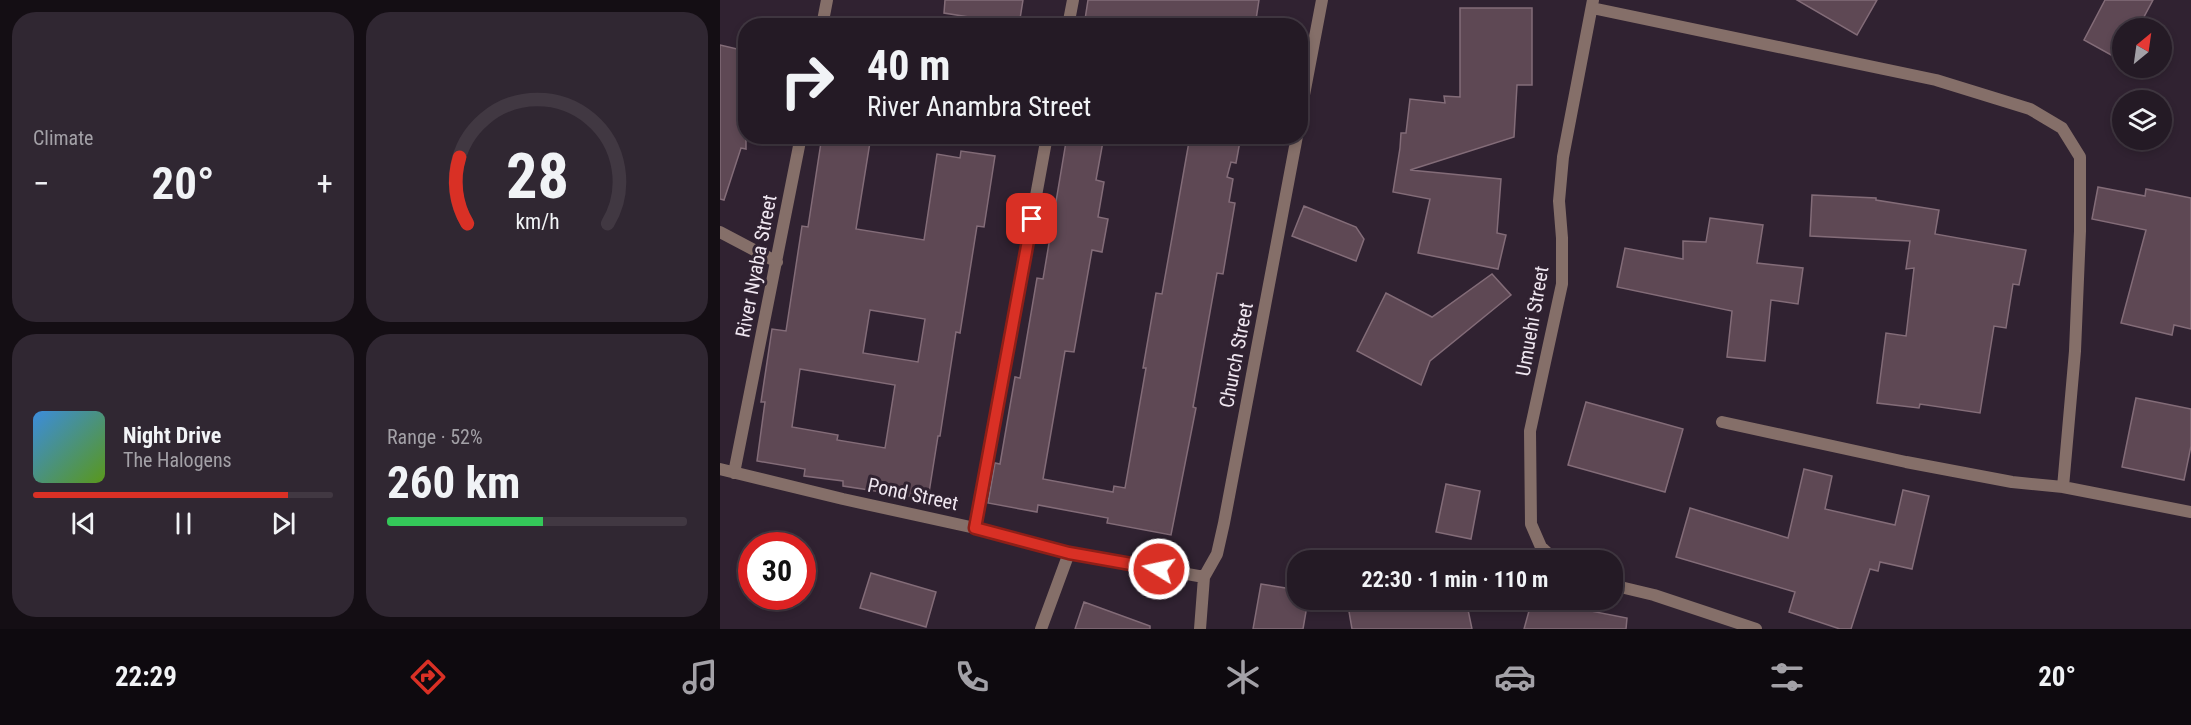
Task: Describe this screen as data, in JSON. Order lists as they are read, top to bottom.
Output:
{
  "streets": {
    "street": [
      "River Nyaba Street",
      "Umuehi Street",
      "Church Street",
      "Pond Street"
    ]
  },
  "crossings": [
    ["River Nyaba Street", "Pond Street"],
    ["Church Street", "Pond Street"]
  ],
  "north": "top right",
  "page": {
    "tile": [
      "Climate",
      ["Range · 52%", "260 km"]
    ],
    "turn": ["40 m", "River Anambra Street"],
    "heat": ["−", "20°", "+"],
    "song": ["Night Drive", "The Halogens"],
    "limit": "30",
    "trip": "22:30 · 1 min · 110 m",
    "tabs": ["22:29", "20°"],
    "gauge": ["28", "km/h"]
  }
}
